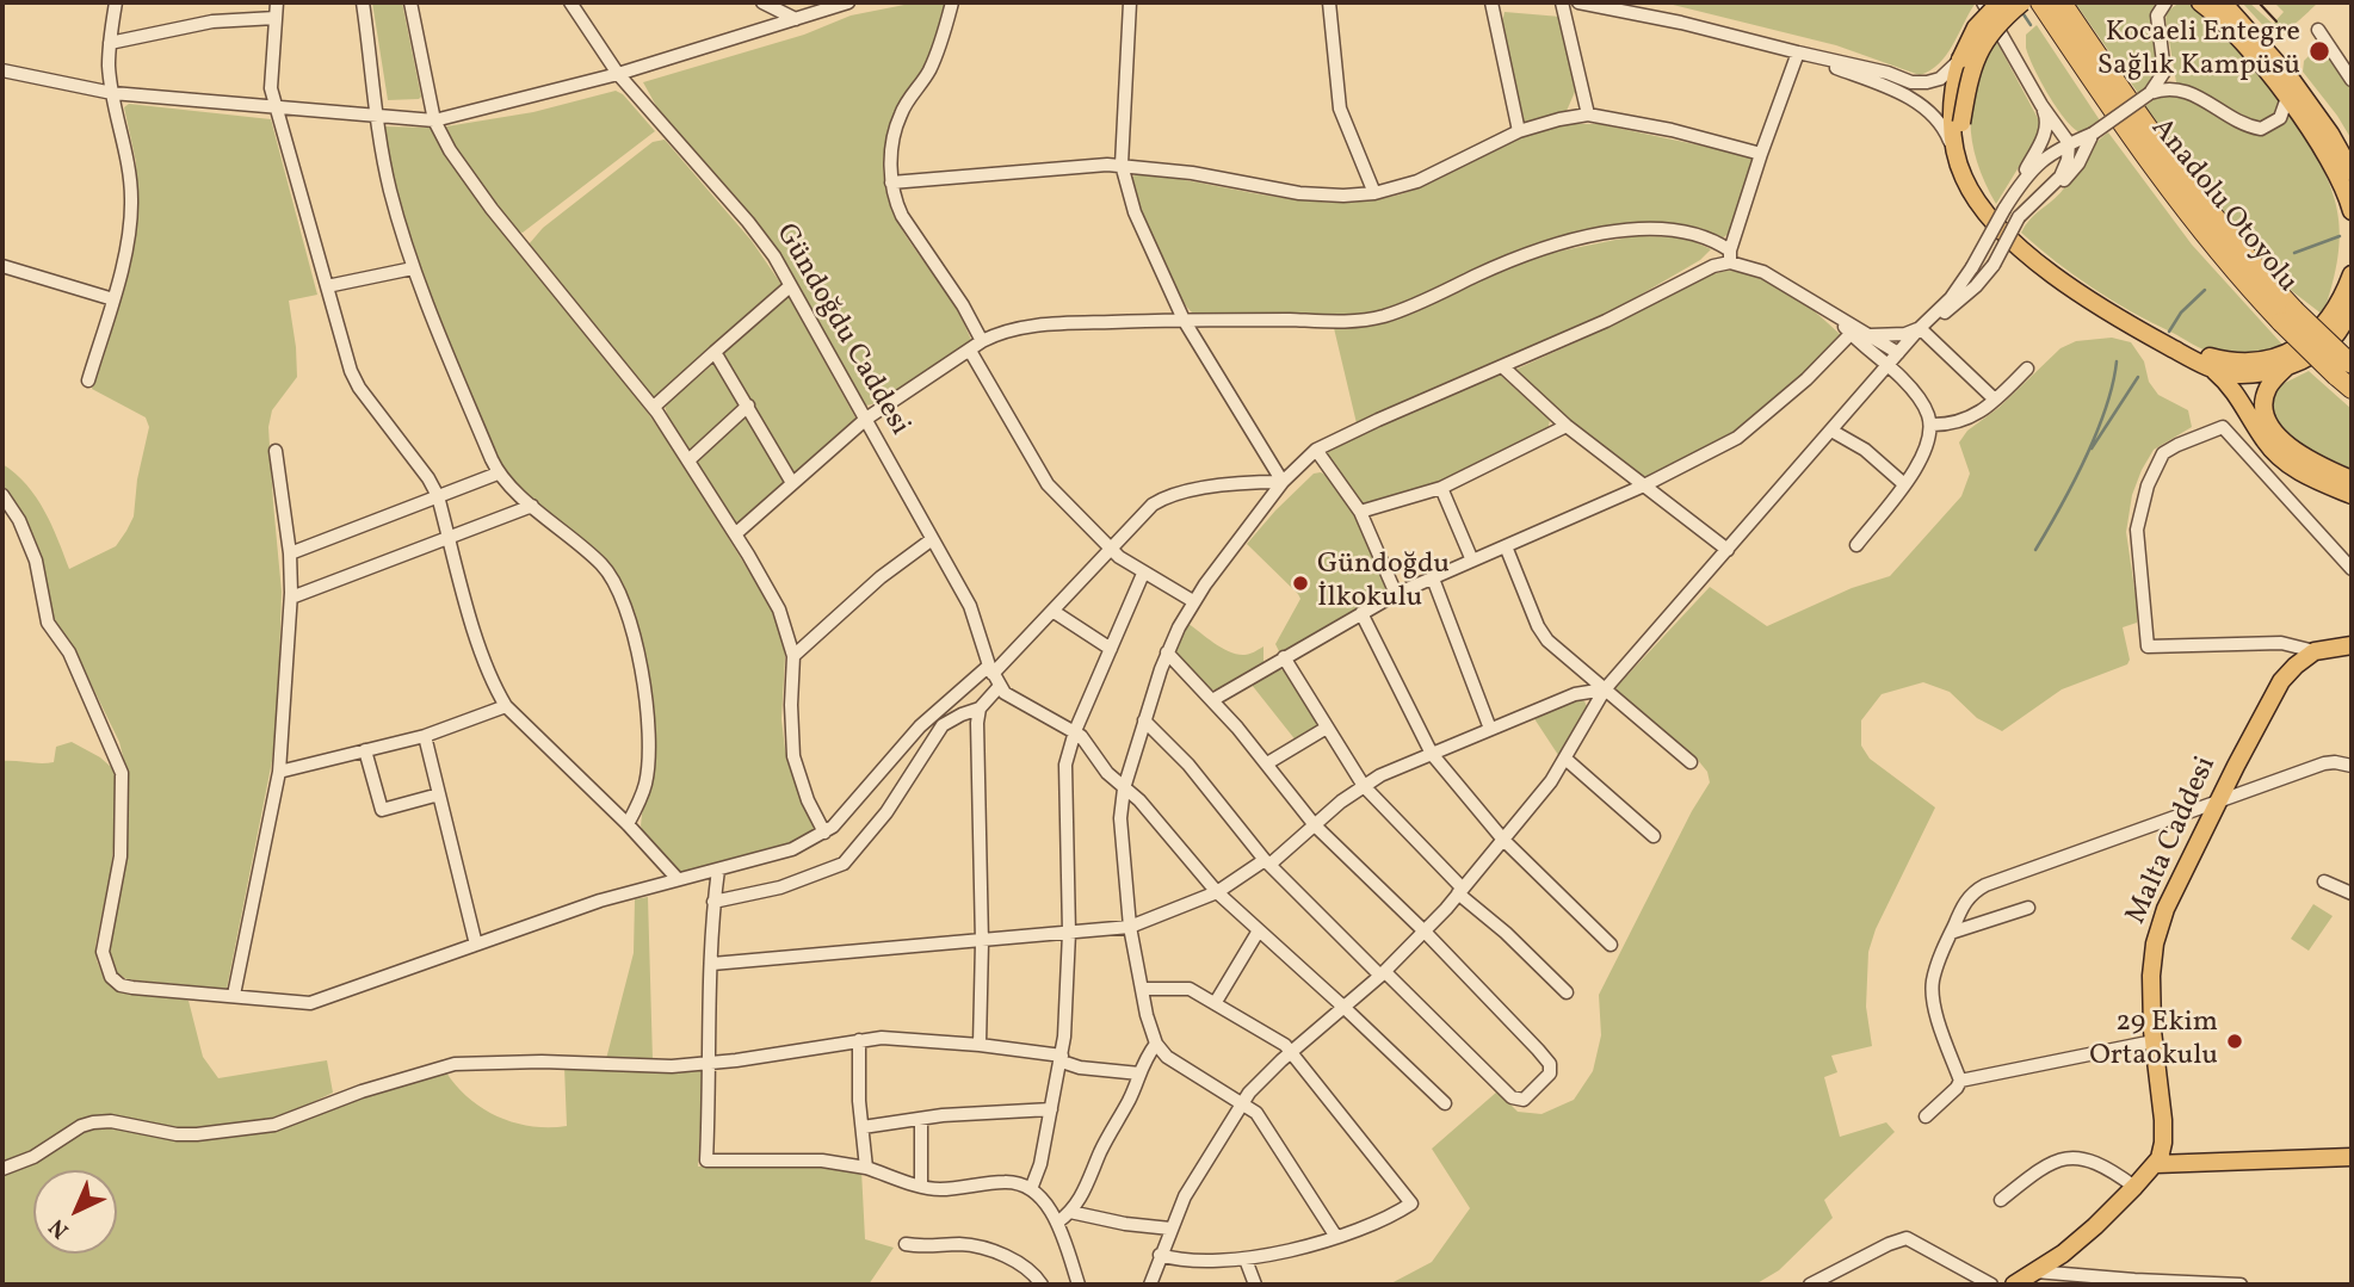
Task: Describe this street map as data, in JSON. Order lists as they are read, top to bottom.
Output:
{
  "streets": {
    "highway": ["Anadolu Otoyolu"],
    "main road": ["Malta Caddesi"],
    "street": ["Gündoğdu Caddesi"]
  },
  "places": ["Kocaeli Entegre Sağlık Kampüsü", "Gündoğdu İlkokulu", "29 Ekim Ortaokulu"],
  "north": "bottom left"
}
